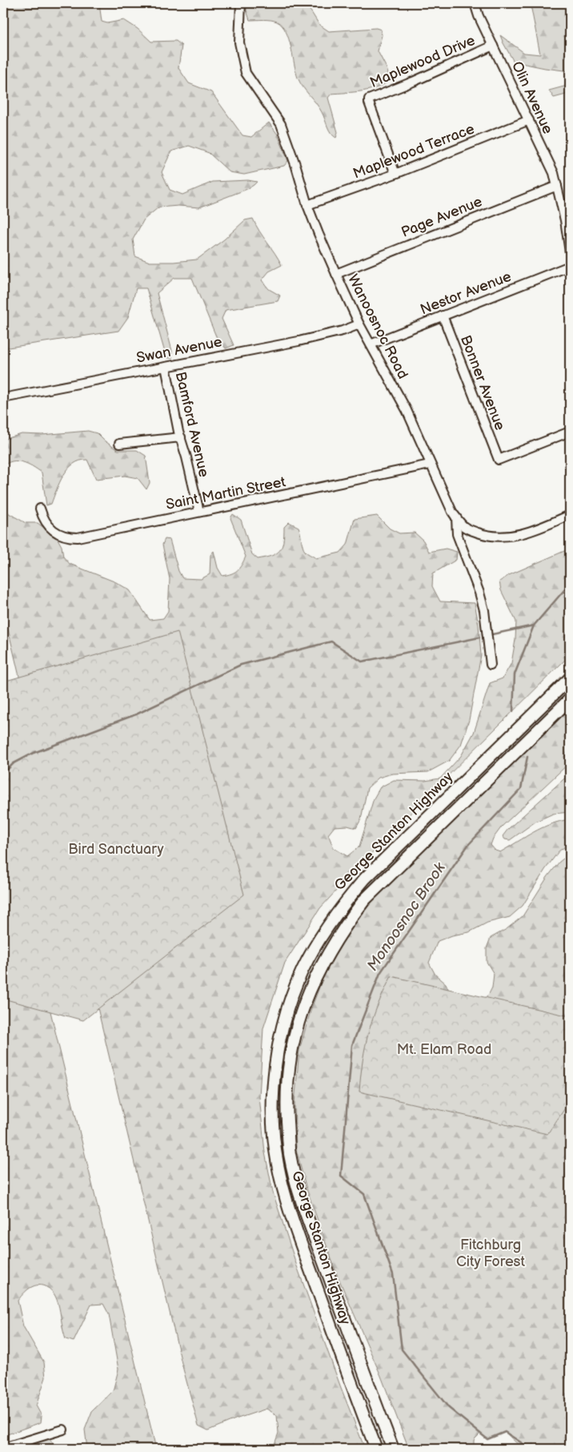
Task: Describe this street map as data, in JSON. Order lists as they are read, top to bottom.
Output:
{
  "streets": {
    "highway": ["George Stanton Highway"],
    "street": [
      "Maplewood Drive",
      "Olin Avenue",
      "Maplewood Terrace",
      "Page Avenue",
      "Nestor Avenue",
      "Wanoosnoc Road",
      "Swan Avenue",
      "Bonner Avenue",
      "Bamford Avenue",
      "Saint Martin Street"
    ]
  },
  "crossings": [
    ["Maplewood Drive", "Olin Avenue"],
    ["Maplewood Drive", "Maplewood Terrace"],
    ["Olin Avenue", "Maplewood Terrace"],
    ["Olin Avenue", "Page Avenue"],
    ["Maplewood Terrace", "Wanoosnoc Road"],
    ["Page Avenue", "Wanoosnoc Road"],
    ["Nestor Avenue", "Wanoosnoc Road"],
    ["Nestor Avenue", "Bonner Avenue"],
    ["Wanoosnoc Road", "Swan Avenue"],
    ["Wanoosnoc Road", "Saint Martin Street"],
    ["Swan Avenue", "Bamford Avenue"],
    ["Bamford Avenue", "Saint Martin Street"]
  ],
  "water": ["Monoosnoc Brook"],
  "parks": ["Bird Sanctuary", "Mt. Elam Road", "Fitchburg City Forest"]
}
